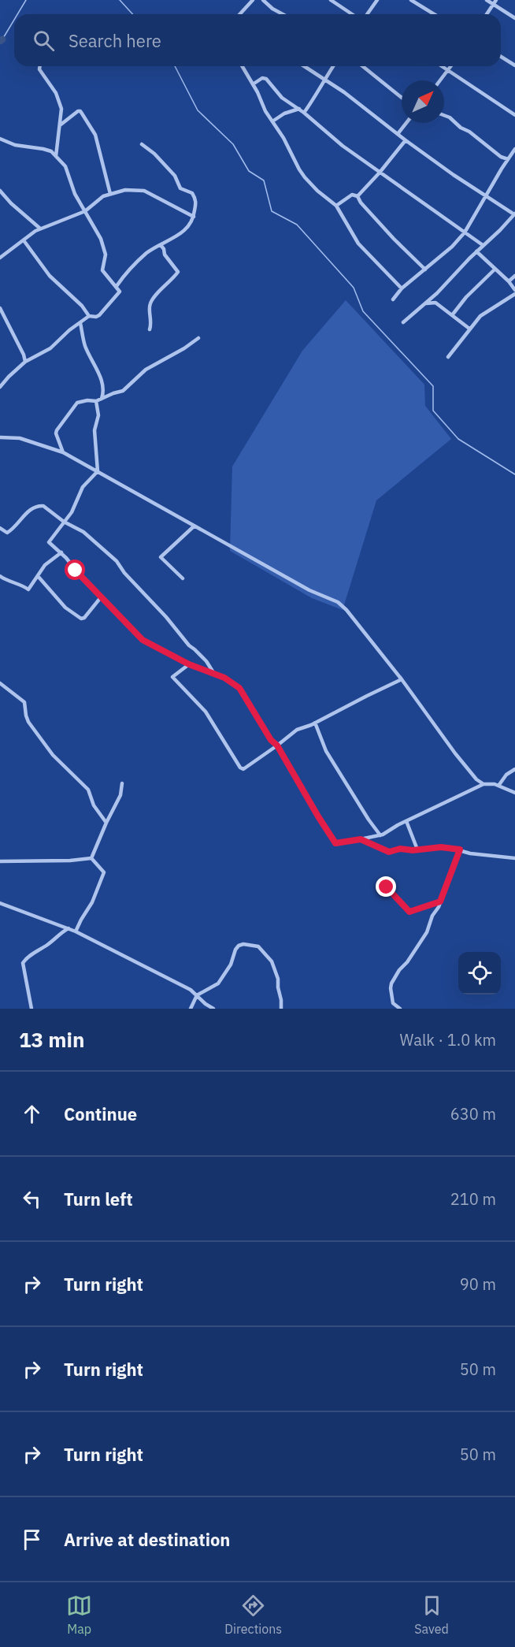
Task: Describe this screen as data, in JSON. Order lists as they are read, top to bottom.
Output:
{
  "north": "top right",
  "page": {
    "search": "Search here",
    "heading": ["13 min", "Walk · 1.0 km"],
    "list": [
      ["Continue", "630 m"],
      ["Turn left", "210 m"],
      ["Turn right", "90 m"],
      ["Turn right", "50 m"],
      ["Turn right", "50 m"],
      "Arrive at destination"
    ],
    "nav": ["Map", "Directions", "Saved"]
  }
}
